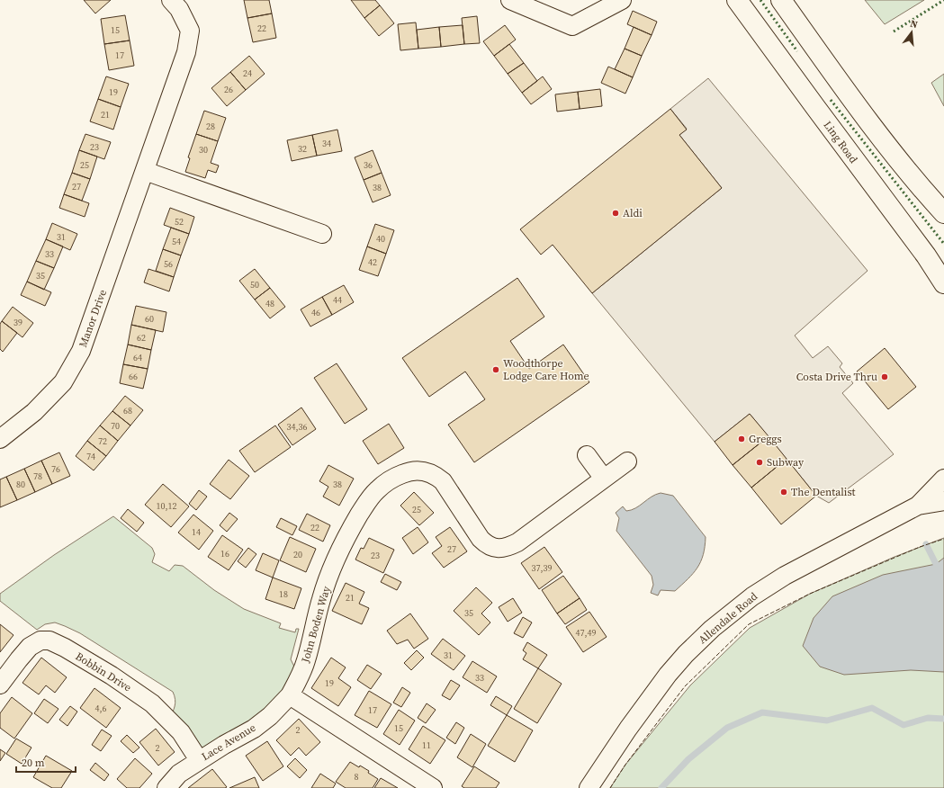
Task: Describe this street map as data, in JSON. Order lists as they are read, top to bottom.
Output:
{
  "streets": {
    "main road": ["Ling Road"],
    "street": [
      "Manor Drive",
      "Allendale Road",
      "John Boden Way",
      "Bobbin Drive",
      "Lace Avenue"
    ]
  },
  "crossings": [
    ["John Boden Way", "Lace Avenue"],
    ["Bobbin Drive", "Lace Avenue"]
  ],
  "places": [
    "Aldi",
    "Woodthorpe Lodge Care Home",
    "Costa Drive Thru",
    "Greggs",
    "Subway",
    "The Dentalist"
  ],
  "house_numbers": [
    "22",
    "15",
    "17",
    "24",
    "26",
    "19",
    "21",
    "28",
    "34",
    "23",
    "32",
    "30",
    "25",
    "36",
    "27",
    "38",
    "52",
    "31",
    "40",
    "54",
    "33",
    "42",
    "56",
    "35",
    "50",
    "44",
    "48",
    "46",
    "60",
    "39",
    "62",
    "64",
    "66",
    "68",
    "70",
    "34,36",
    "72",
    "74",
    "76",
    "78",
    "80",
    "38",
    "10,12",
    "25",
    "22",
    "14",
    "27",
    "16",
    "20",
    "23",
    "37,39",
    "18",
    "21",
    "35",
    "47,49",
    "31",
    "33",
    "19",
    "4,6",
    "17",
    "15",
    "2",
    "11",
    "2",
    "8"
  ],
  "scale_bar": "20 m",
  "north": "top"
}
